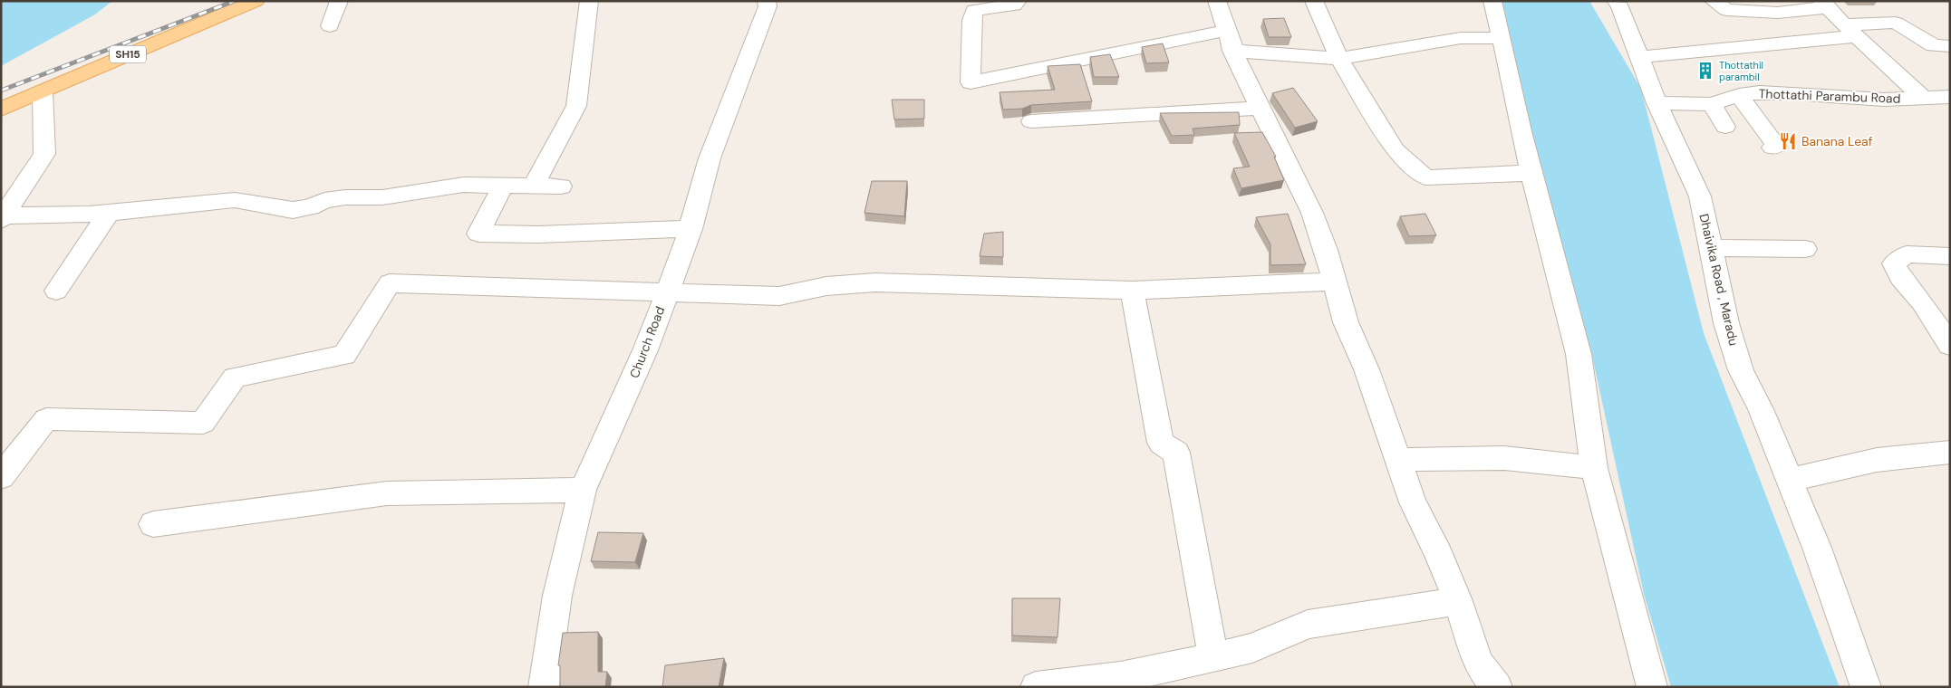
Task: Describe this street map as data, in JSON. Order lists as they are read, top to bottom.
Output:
{
  "streets": {
    "main road": ["SH15"],
    "street": ["Thottathi Parambu Road", "Dhaivika Road , Maradu", "Church Road"]
  },
  "crossings": [
    ["Thottathi Parambu Road", "Dhaivika Road , Maradu"]
  ],
  "places": {
    "building": ["Thottathil parambil"],
    "restaurant": ["Banana Leaf"]
  }
}
